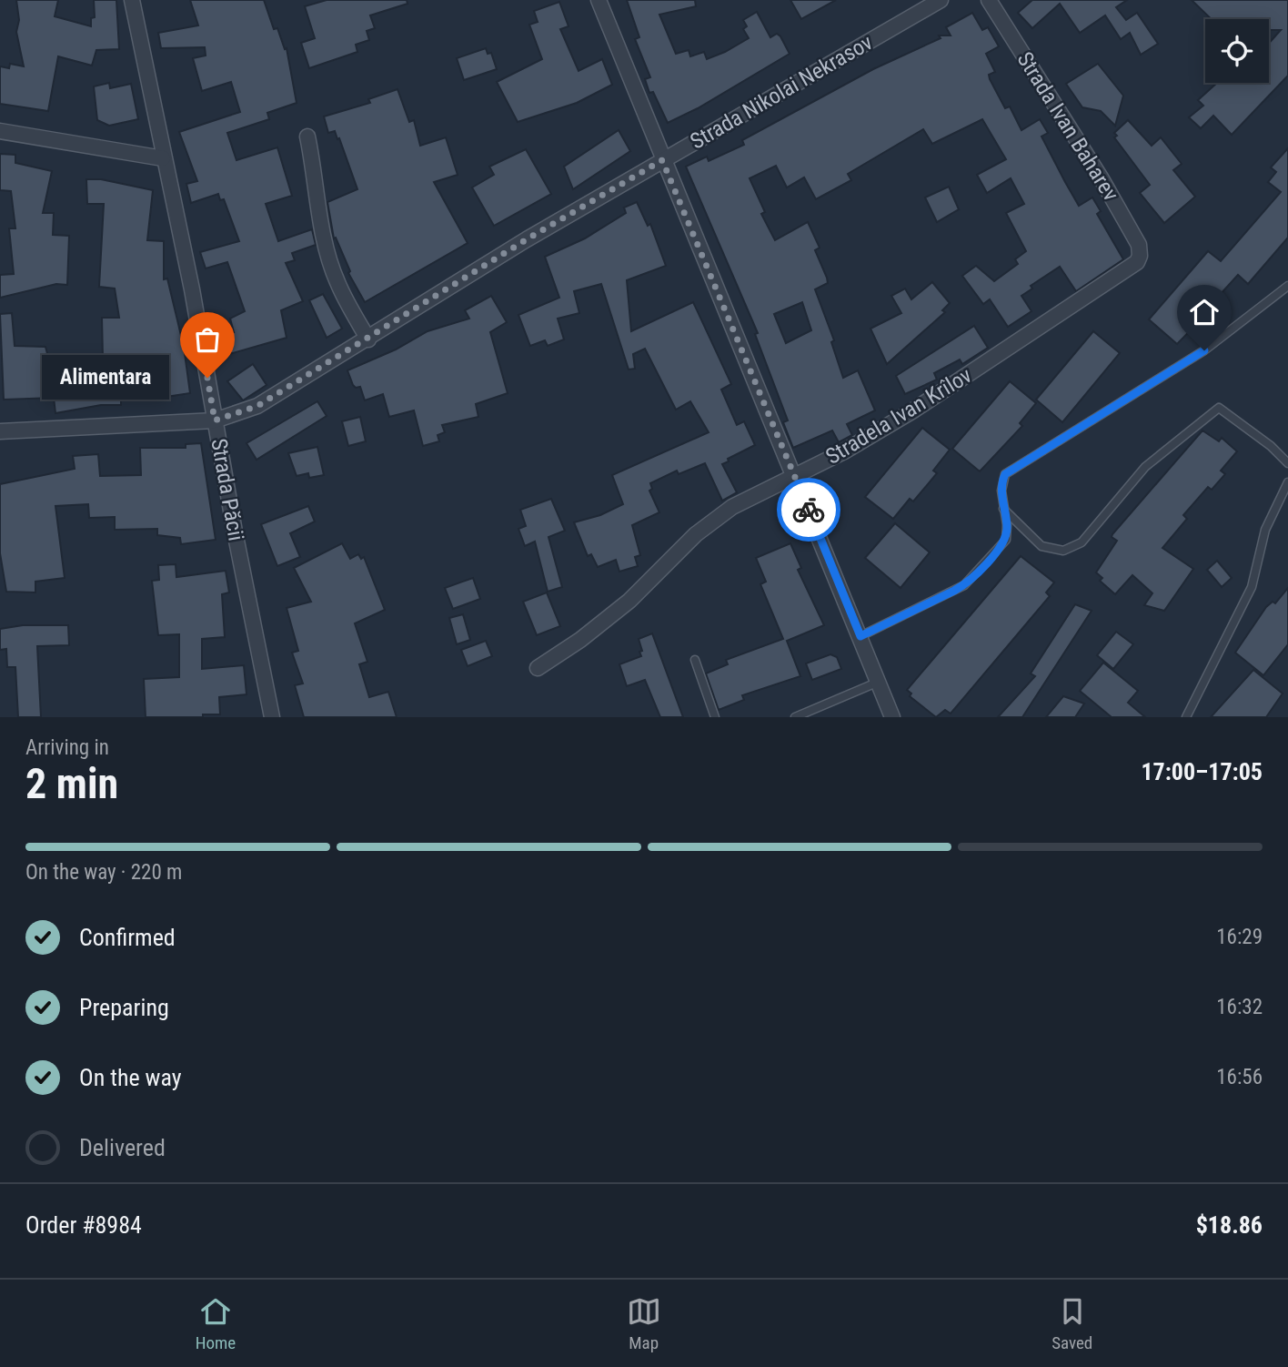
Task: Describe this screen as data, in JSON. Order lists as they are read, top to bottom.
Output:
{
  "streets": {
    "street": [
      "Strada Nikolai Nekrasov",
      "Strada Ivan Baharev",
      "Stradela Ivan Krîlov",
      "Strada Păcii"
    ]
  },
  "crossings": [
    ["Strada Nikolai Nekrasov", "Strada Păcii"],
    ["Strada Ivan Baharev", "Stradela Ivan Krîlov"]
  ],
  "places": ["Alimentara"],
  "page": {
    "bubble": "Alimentara",
    "heading": ["2 min", "Arriving in", "17:00–17:05"],
    "panel": ["Order #8984", "$18.86"],
    "bar": "On the way · 220 m",
    "list": [
      ["Confirmed", "16:29"],
      ["Preparing", "16:32"],
      ["On the way", "16:56"],
      "Delivered"
    ],
    "tabs": ["Home", "Map", "Saved"]
  }
}
